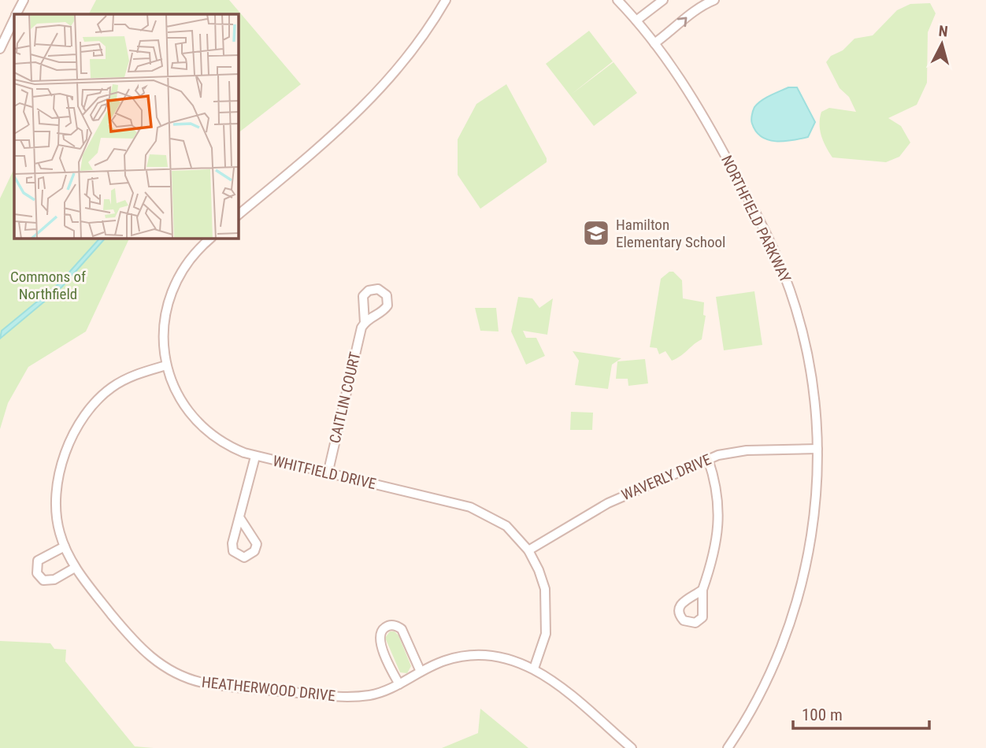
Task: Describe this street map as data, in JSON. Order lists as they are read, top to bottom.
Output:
{
  "streets": {
    "street": [
      "NORTHFIELD PARKWAY",
      "CAITLIN COURT",
      "WHITFIELD DRIVE",
      "WAVERLY DRIVE",
      "HEATHERWOOD DRIVE"
    ]
  },
  "crossings": [
    ["NORTHFIELD PARKWAY", "WAVERLY DRIVE"],
    ["CAITLIN COURT", "WHITFIELD DRIVE"],
    ["WHITFIELD DRIVE", "WAVERLY DRIVE"],
    ["WHITFIELD DRIVE", "HEATHERWOOD DRIVE"]
  ],
  "parks": ["Commons of Northfield"],
  "places": {
    "school or university": ["Hamilton Elementary School"]
  },
  "scale_bar": "100 m",
  "north": "top"
}
